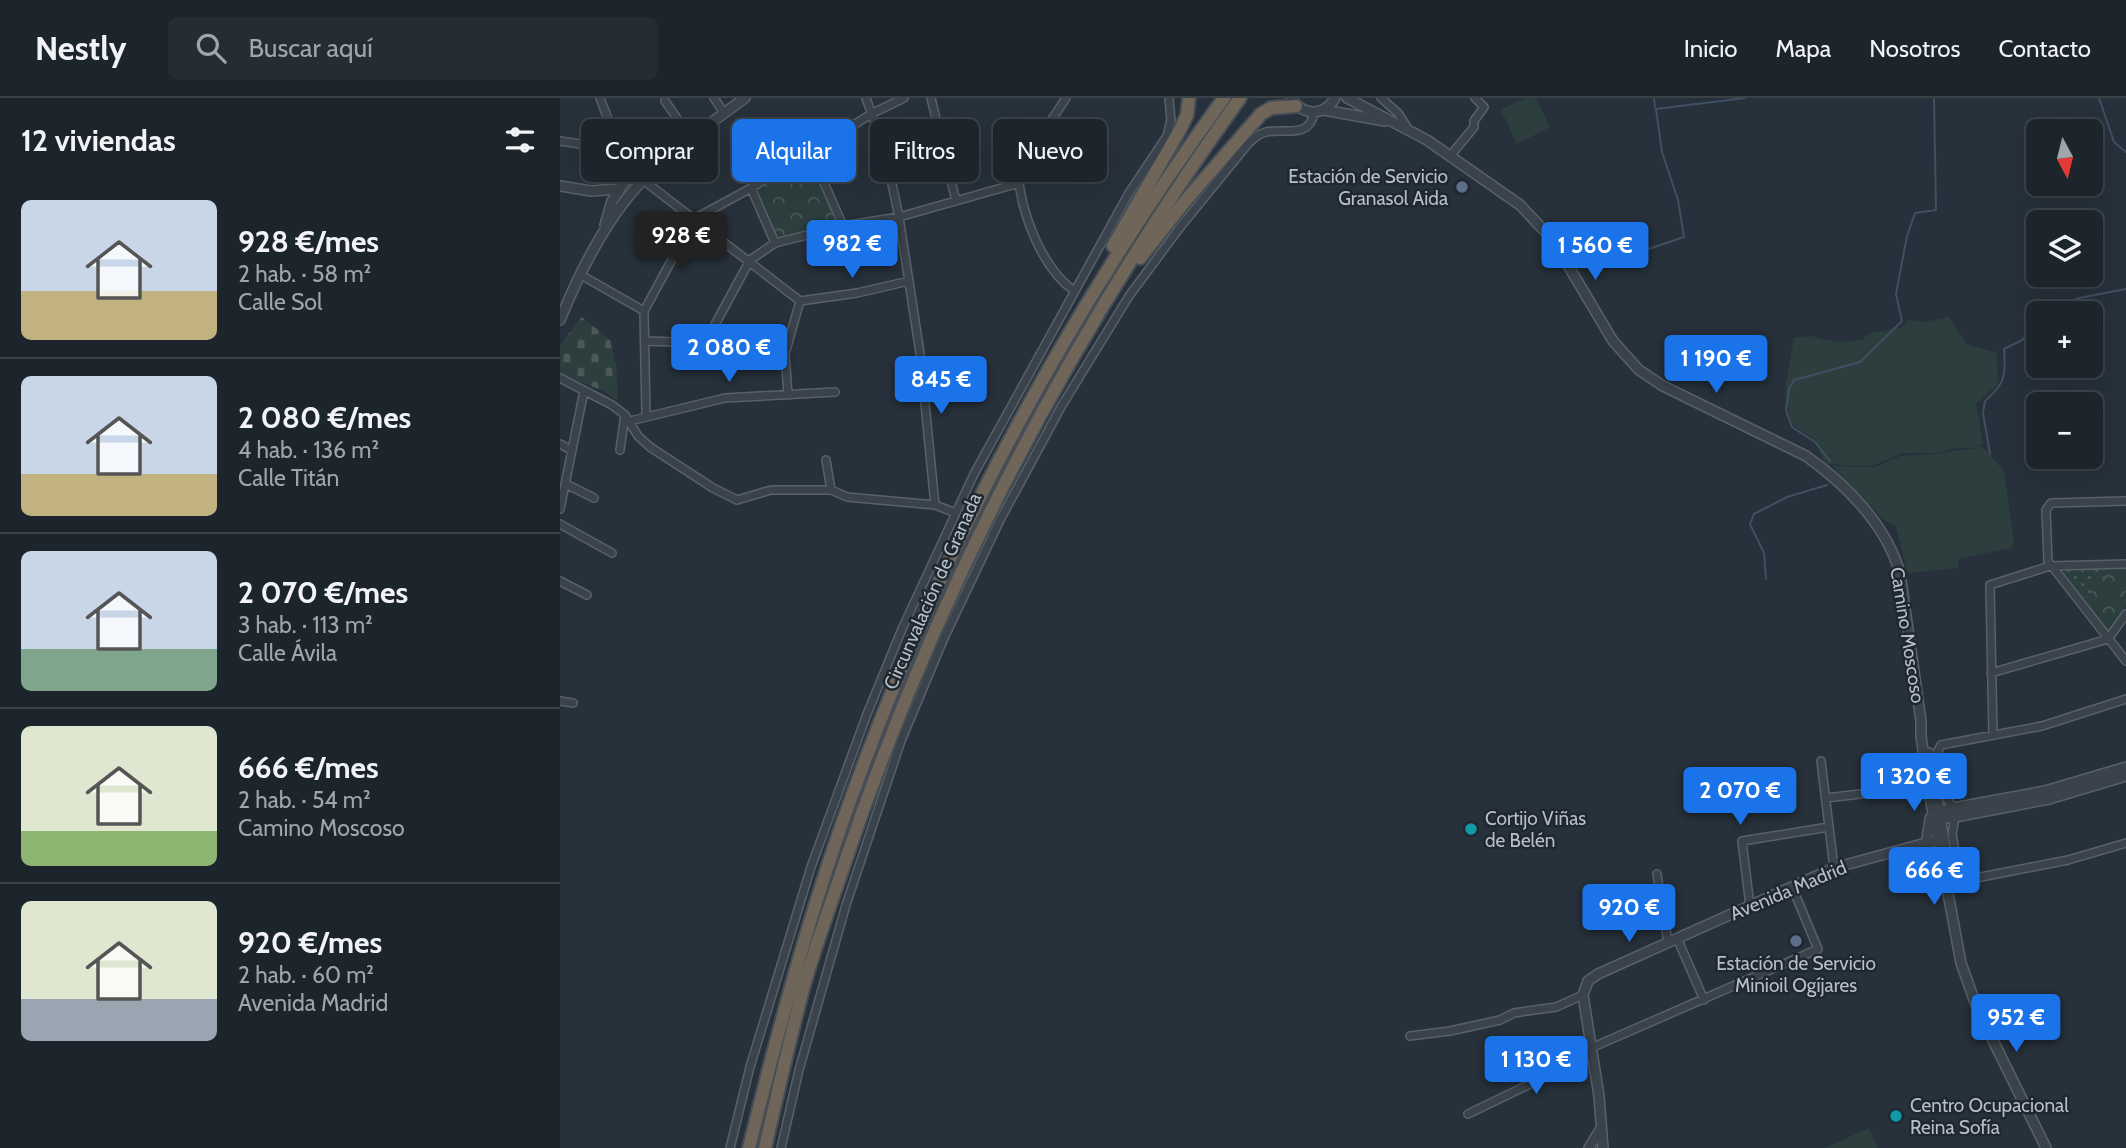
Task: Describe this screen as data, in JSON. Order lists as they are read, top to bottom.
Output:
{
  "streets": {
    "highway": ["Circunvalación de Granada"],
    "street": ["Camino Moscoso", "Avenida Madrid"]
  },
  "crossings": [
    ["Camino Moscoso", "Avenida Madrid"]
  ],
  "places": [
    "Estación de Servicio Granasol Aida",
    "Cortijo Viñas de Belén",
    "Estación de Servicio Minioil Ogíjares",
    "Centro Ocupacional Reina Sofía"
  ],
  "north": "bottom",
  "page": {
    "header": "Nestly",
    "search": "Buscar aquí",
    "nav": [
      "Inicio",
      "Mapa",
      "Nosotros",
      "Contacto"
    ],
    "heading": "12 viviendas",
    "map_buttons": ["+", "−"],
    "chip": [
      "Comprar",
      "Alquilar",
      "Filtros",
      "Nuevo"
    ],
    "list": [
      {
        "name": "928 €/mes",
        "note": "2 hab. · 58 m² · Calle Sol"
      },
      {
        "name": "2 080 €/mes",
        "note": "4 hab. · 136 m² · Calle Titán"
      },
      {
        "name": "2 070 €/mes",
        "note": "3 hab. · 113 m² · Calle Ávila"
      },
      {
        "name": "666 €/mes",
        "note": "2 hab. · 54 m² · Camino Moscoso"
      },
      {
        "name": "920 €/mes",
        "note": "2 hab. · 60 m² · Avenida Madrid"
      }
    ],
    "price": [
      "928 €",
      "982 €",
      "1 560 €",
      "2 080 €",
      "1 190 €",
      "845 €",
      "1 320 €",
      "2 070 €",
      "666 €",
      "920 €",
      "952 €",
      "1 130 €"
    ]
  }
}
